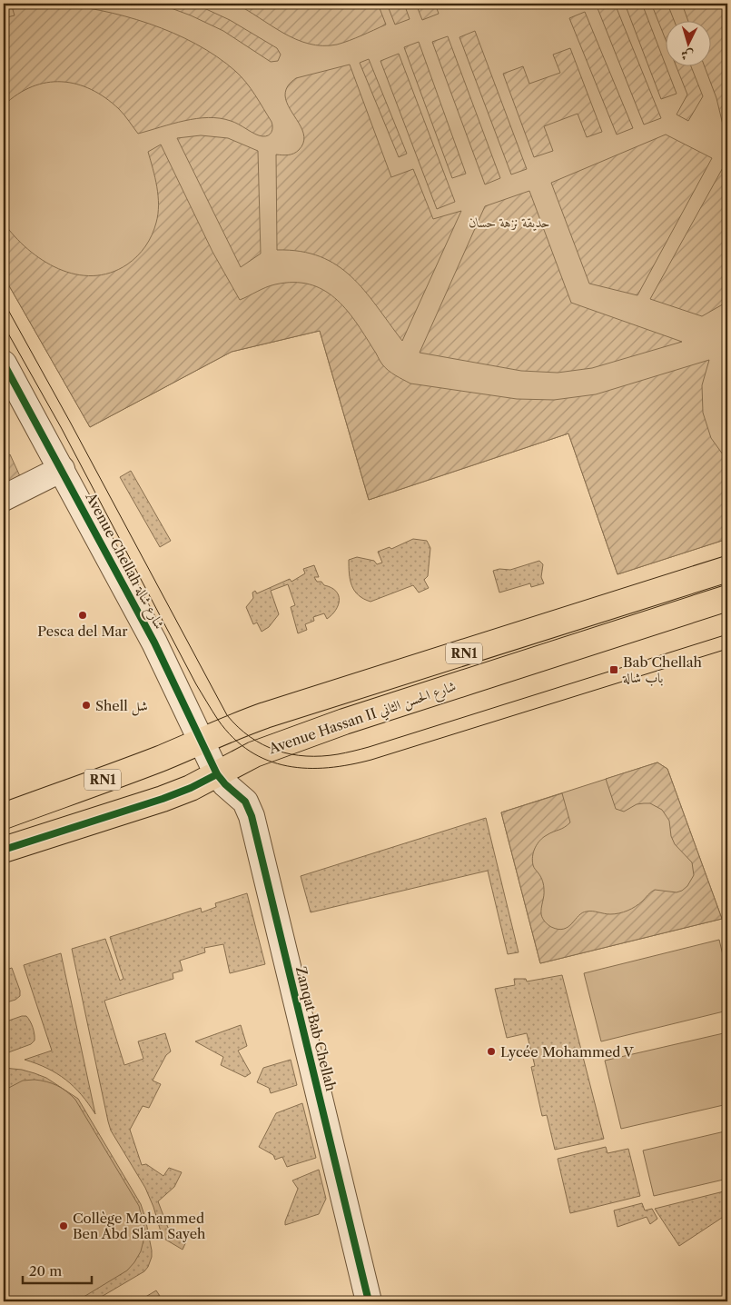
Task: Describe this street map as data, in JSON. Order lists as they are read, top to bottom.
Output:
{
  "streets": {
    "main road": ["RN1", "Avenue Hassan II شارع الحسن الثاني"],
    "street": ["Avenue Chellah شارع شالة", "Zanqat Bab Chellah"]
  },
  "crossings": [
    ["Avenue Chellah شارع شالة", "Avenue Hassan II شارع الحسن الثاني"],
    ["Avenue Chellah شارع شالة", "Zanqat Bab Chellah"],
    ["Avenue Hassan II شارع الحسن الثاني", "Zanqat Bab Chellah"]
  ],
  "parks": ["حديقة نزهة حسان"],
  "places": {
    "other": [
      "Pesca del Mar",
      "Shell شل",
      "Lycée Mohammed V",
      "Collège Mohammed Ben Abd Slam Sayeh"
    ],
    "transit": ["Bab Chellah باب شالة"]
  },
  "scale_bar": "20 m",
  "north": "bottom"
}
